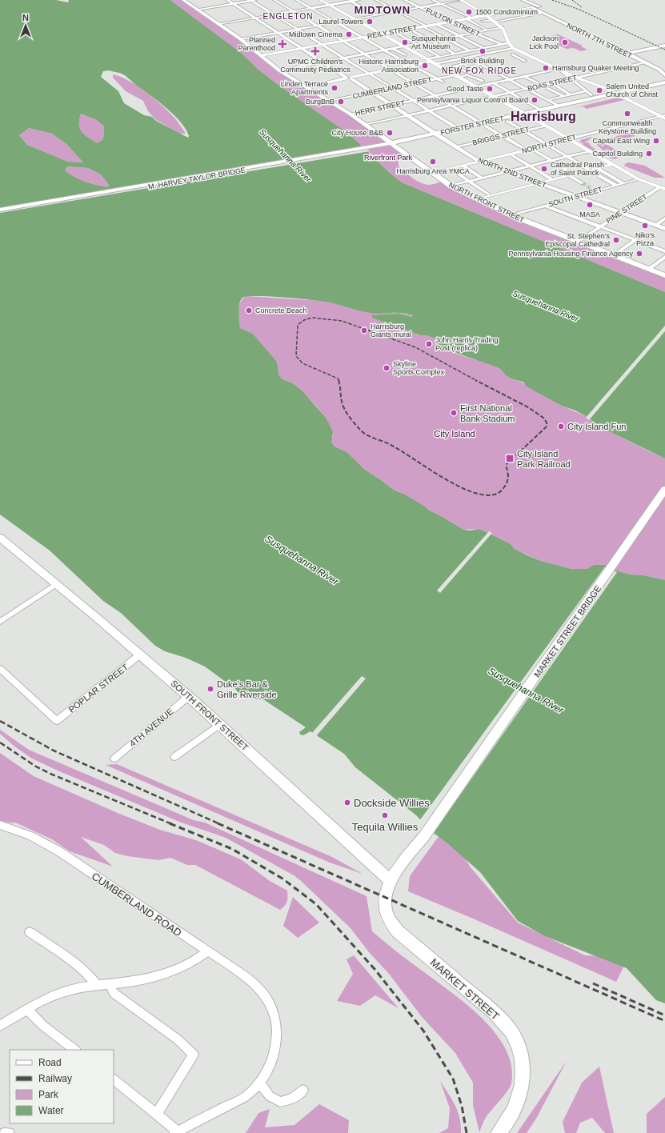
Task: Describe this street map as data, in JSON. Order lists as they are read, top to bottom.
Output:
{
  "streets": {
    "main road": [
      "REILY STREET",
      "NORTH 7TH STREET",
      "FORSTER STREET",
      "NORTH STREET",
      "NORTH 2ND STREET",
      "M. HARVEY TAYLOR BRIDGE",
      "NORTH FRONT STREET",
      "MARKET STREET BRIDGE",
      "SOUTH FRONT STREET",
      "MARKET STREET"
    ],
    "street": [
      "FULTON STREET",
      "BOAS STREET",
      "CUMBERLAND STREET",
      "HERR STREET",
      "BRIGGS STREET",
      "SOUTH STREET",
      "PINE STREET",
      "POPLAR STREET",
      "4TH AVENUE",
      "CUMBERLAND ROAD"
    ]
  },
  "crossings": [
    ["FULTON STREET", "REILY STREET"],
    ["REILY STREET", "NORTH 7TH STREET"],
    ["REILY STREET", "NORTH 2ND STREET"],
    ["REILY STREET", "NORTH FRONT STREET"],
    ["NORTH 7TH STREET", "BOAS STREET"],
    ["BOAS STREET", "NORTH 2ND STREET"],
    ["BOAS STREET", "NORTH FRONT STREET"],
    ["CUMBERLAND STREET", "NORTH 2ND STREET"],
    ["CUMBERLAND STREET", "NORTH FRONT STREET"],
    ["HERR STREET", "NORTH 2ND STREET"],
    ["HERR STREET", "NORTH FRONT STREET"],
    ["FORSTER STREET", "NORTH 2ND STREET"],
    ["FORSTER STREET", "M. HARVEY TAYLOR BRIDGE"],
    ["FORSTER STREET", "NORTH FRONT STREET"],
    ["BRIGGS STREET", "NORTH 2ND STREET"],
    ["NORTH STREET", "NORTH 2ND STREET"],
    ["NORTH STREET", "NORTH FRONT STREET"],
    ["NORTH 2ND STREET", "SOUTH STREET"],
    ["NORTH 2ND STREET", "PINE STREET"],
    ["M. HARVEY TAYLOR BRIDGE", "NORTH FRONT STREET"],
    ["SOUTH STREET", "NORTH FRONT STREET"],
    ["NORTH FRONT STREET", "PINE STREET"],
    ["MARKET STREET BRIDGE", "SOUTH FRONT STREET"],
    ["MARKET STREET BRIDGE", "MARKET STREET"],
    ["POPLAR STREET", "SOUTH FRONT STREET"],
    ["SOUTH FRONT STREET", "4TH AVENUE"],
    ["SOUTH FRONT STREET", "MARKET STREET"]
  ],
  "districts": [
    "MIDTOWN",
    "ENGLETON",
    "NEW FOX RIDGE",
    "Harrisburg"
  ],
  "water": ["Susquehanna River"],
  "parks": ["Riverfront Park", "City Island"],
  "places": {
    "other": [
      "1500 Condominium",
      "Laurel Towers",
      "Midtown Cinema",
      "Susquehanna Art Museum",
      "Jackson Lick Pool",
      "Brick Building",
      "Historic Harrisburg Association",
      "Harrisburg Quaker Meeting",
      "Linden Terrace Apartments",
      "Good Taste",
      "Salem United Church of Christ",
      "Pennsylvania Liquor Control Board",
      "BurgBnB",
      "Commonwealth Keystone Building",
      "City House B&B",
      "Capital East Wing",
      "Capitol Building",
      "Harrisburg Area YMCA",
      "Cathedral Parish of Saint Patrick",
      "MASA",
      "Niko's Pizza",
      "St. Stephen’s Episcopal Cathedral",
      "Pennsylvania Housing Finance Agency",
      "Concrete Beach",
      "Harrisburg Giants mural",
      "John Harris Trading Post (replica)",
      "Skyline Sports Complex",
      "First National Bank Stadium",
      "City Island Fun",
      "Duke's Bar & Grille Riverside",
      "Dockside Willies",
      "Tequila Willies"
    ],
    "health": ["Planned Parenthood", "UPMC Children's Community Pediatrics"],
    "transit": ["City Island Park Railroad"]
  },
  "legend": [
    "Road",
    "Railway",
    "Park",
    "Water"
  ],
  "north": "top"
}
